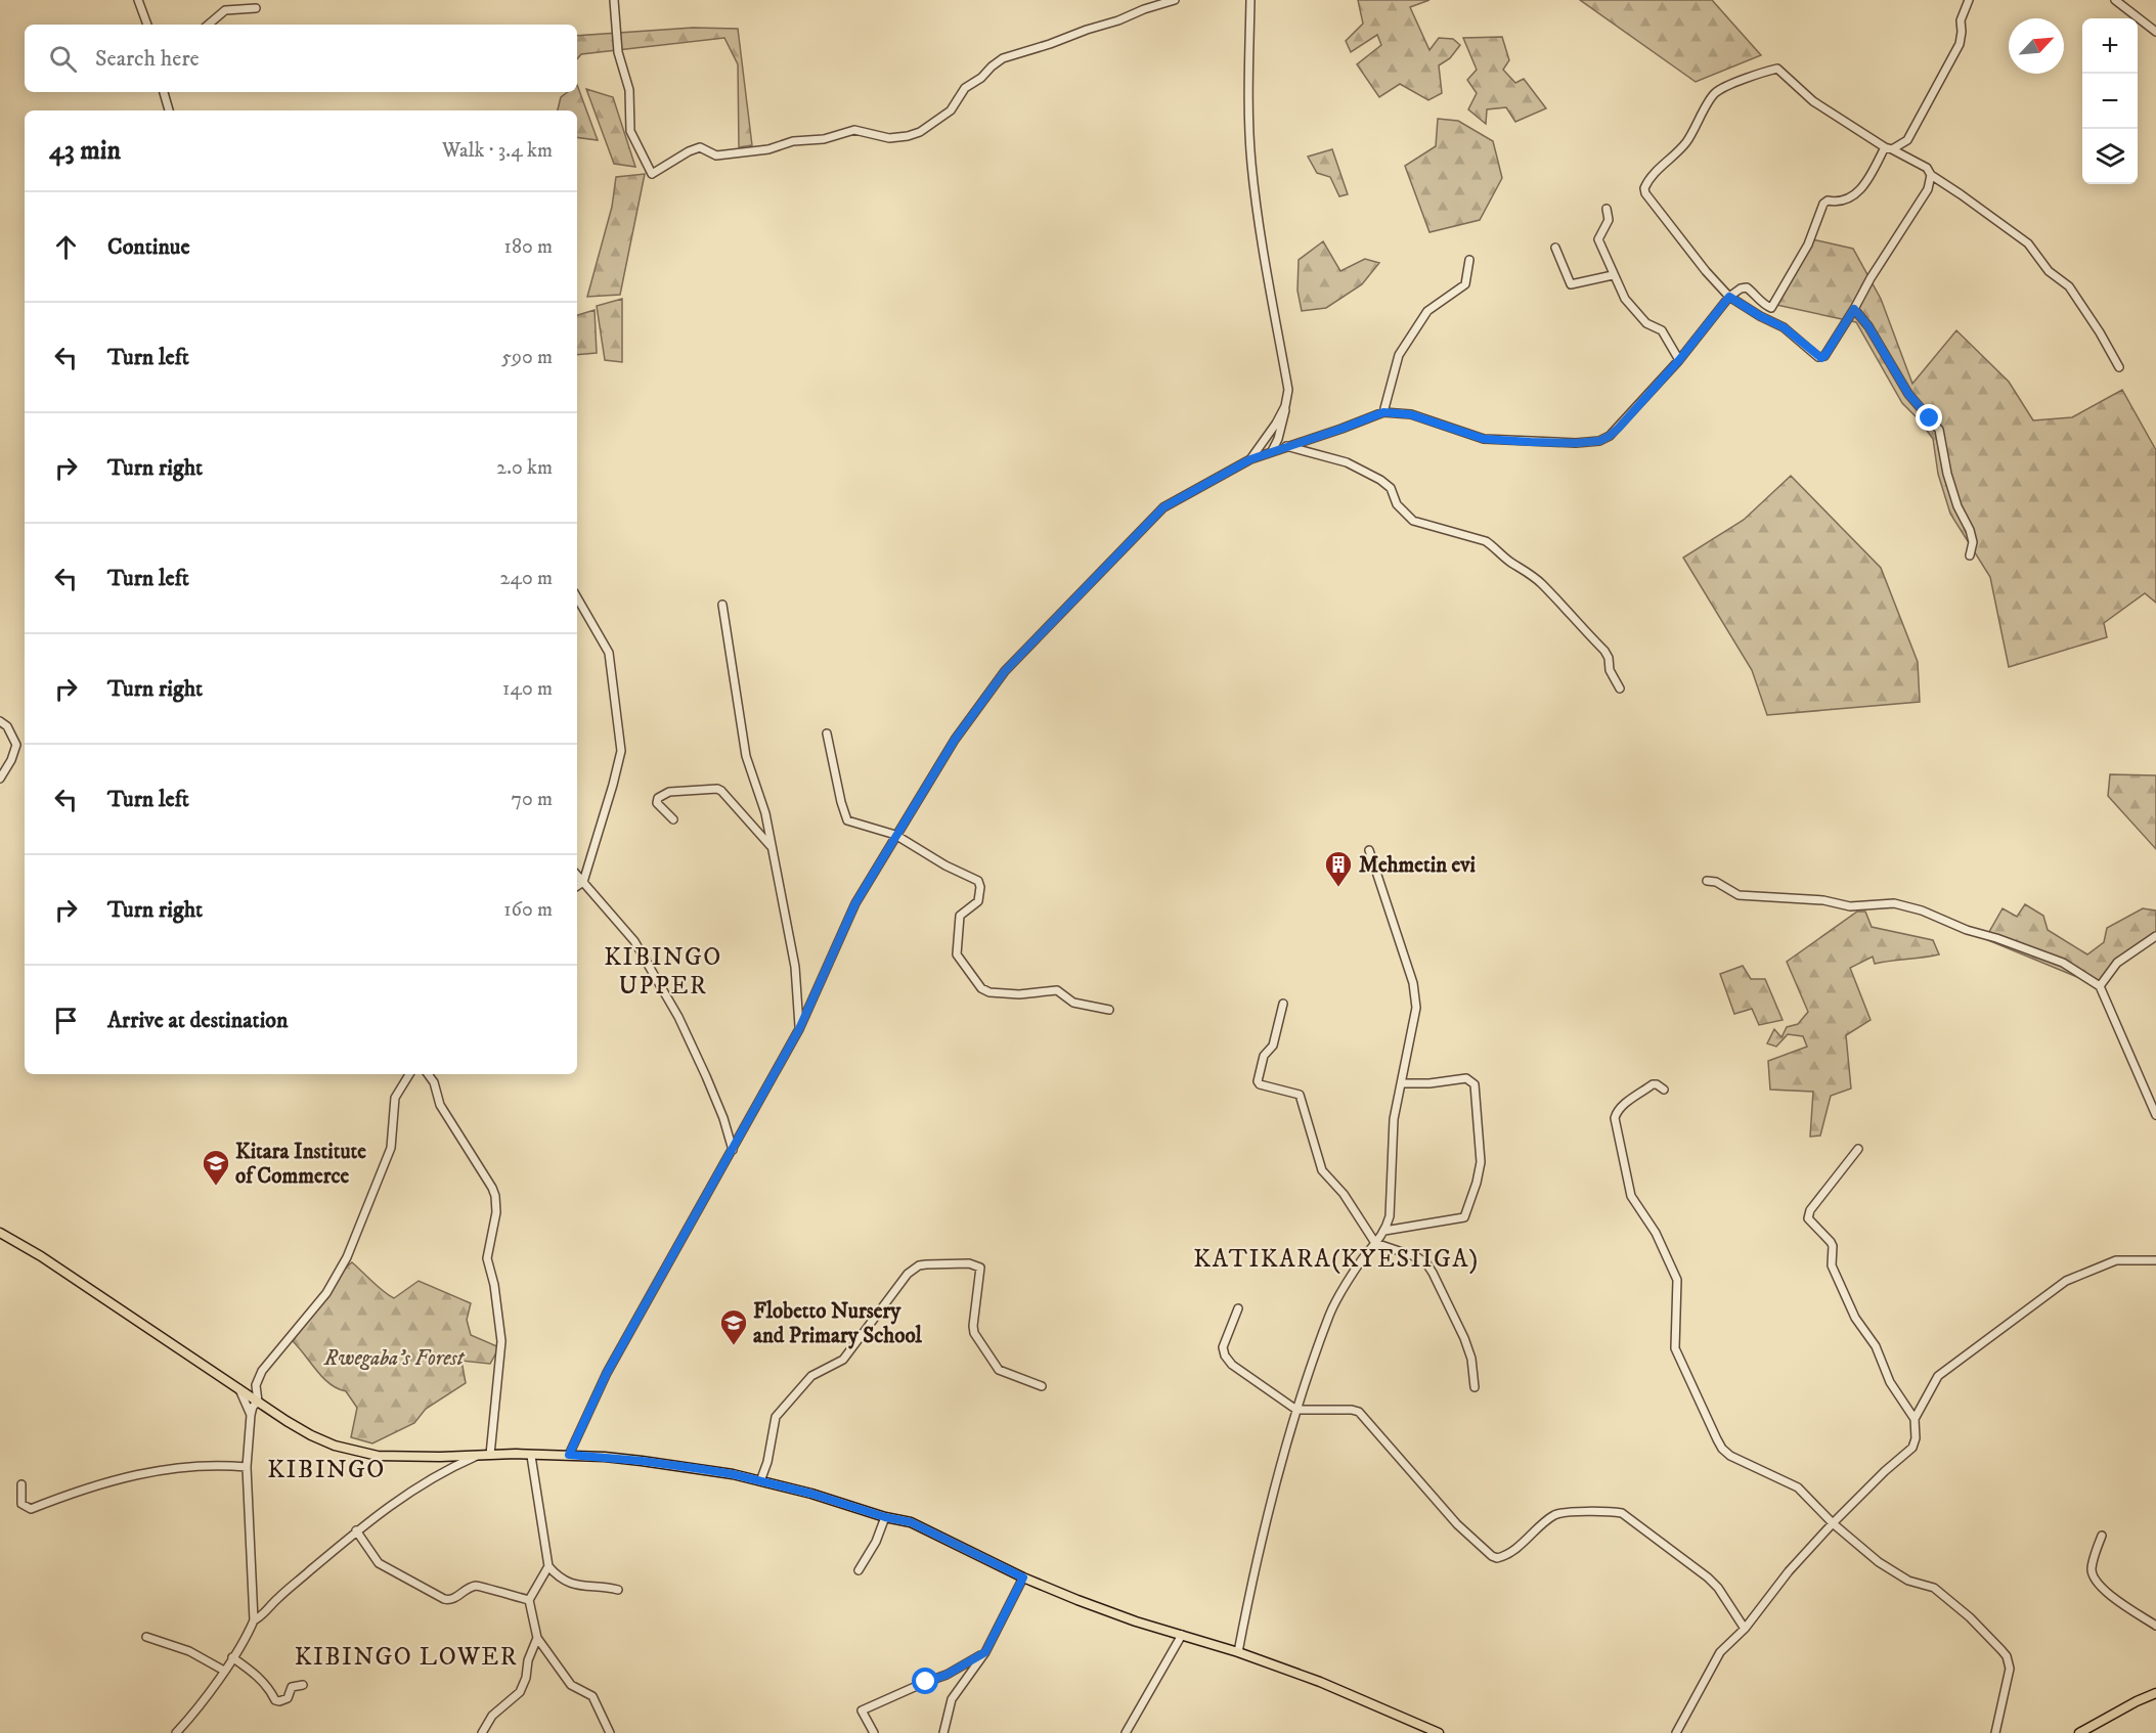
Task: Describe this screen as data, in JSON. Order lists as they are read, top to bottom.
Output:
{
  "districts": [
    "KIBINGO UPPER",
    "KATIKARA(KYESIIGA)",
    "KIBINGO",
    "KIBINGO LOWER"
  ],
  "parks": ["Rwegaba's Forest"],
  "places": {
    "building": ["Mehmetin evi"],
    "school or university": ["Kitara Institute of Commerce", "Flobetto Nursery and Primary School"]
  },
  "north": "top right",
  "page": {
    "map_buttons": ["+", "−"],
    "search": "Search here",
    "heading": ["43 min", "Walk · 3.4 km"],
    "list": [
      ["Continue", "180 m"],
      ["Turn left", "590 m"],
      ["Turn right", "2.0 km"],
      ["Turn left", "240 m"],
      ["Turn right", "140 m"],
      ["Turn left", "70 m"],
      ["Turn right", "160 m"],
      "Arrive at destination"
    ]
  }
}
